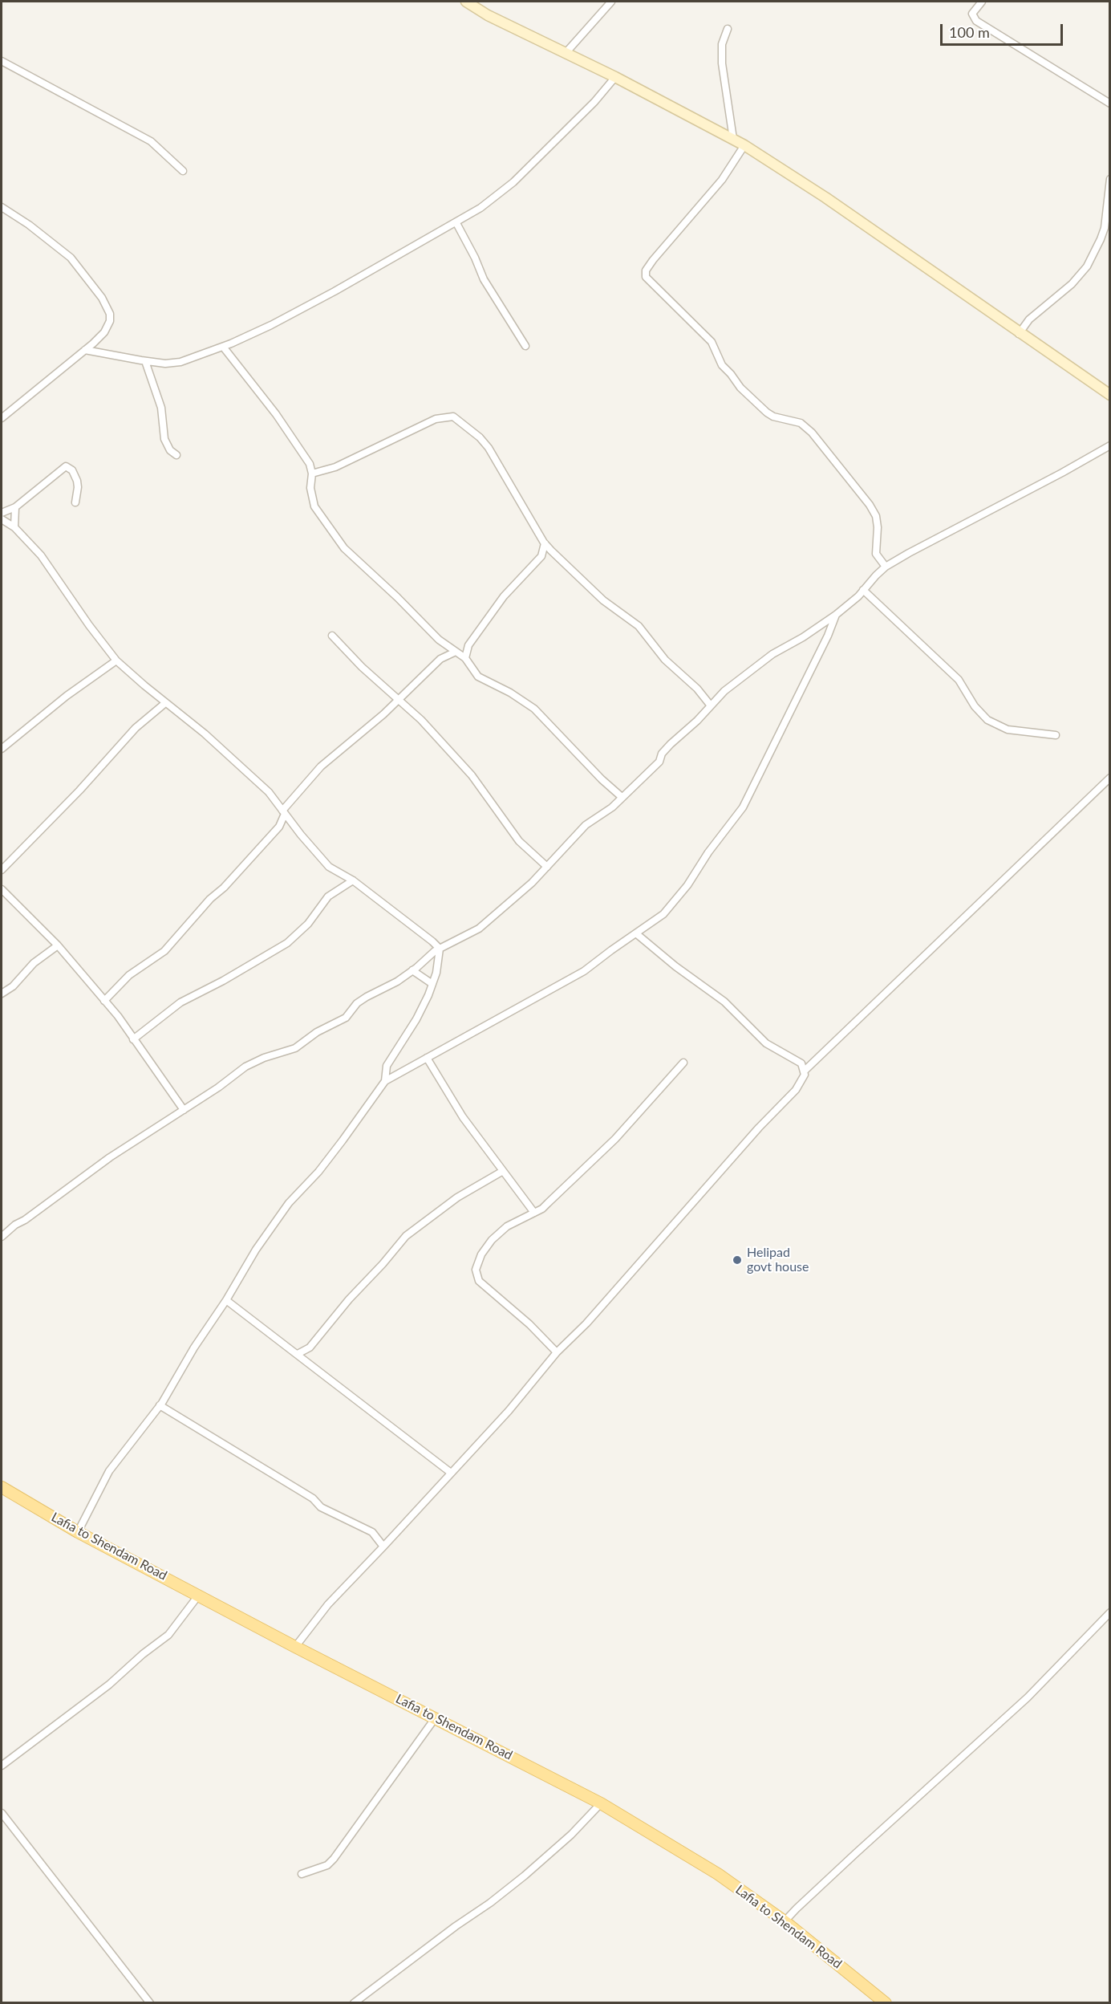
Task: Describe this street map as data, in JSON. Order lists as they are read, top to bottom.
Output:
{
  "streets": {
    "main road": ["Lafia to Shendam Road"]
  },
  "places": ["Helipad govt house"],
  "scale_bar": "100 m"
}
